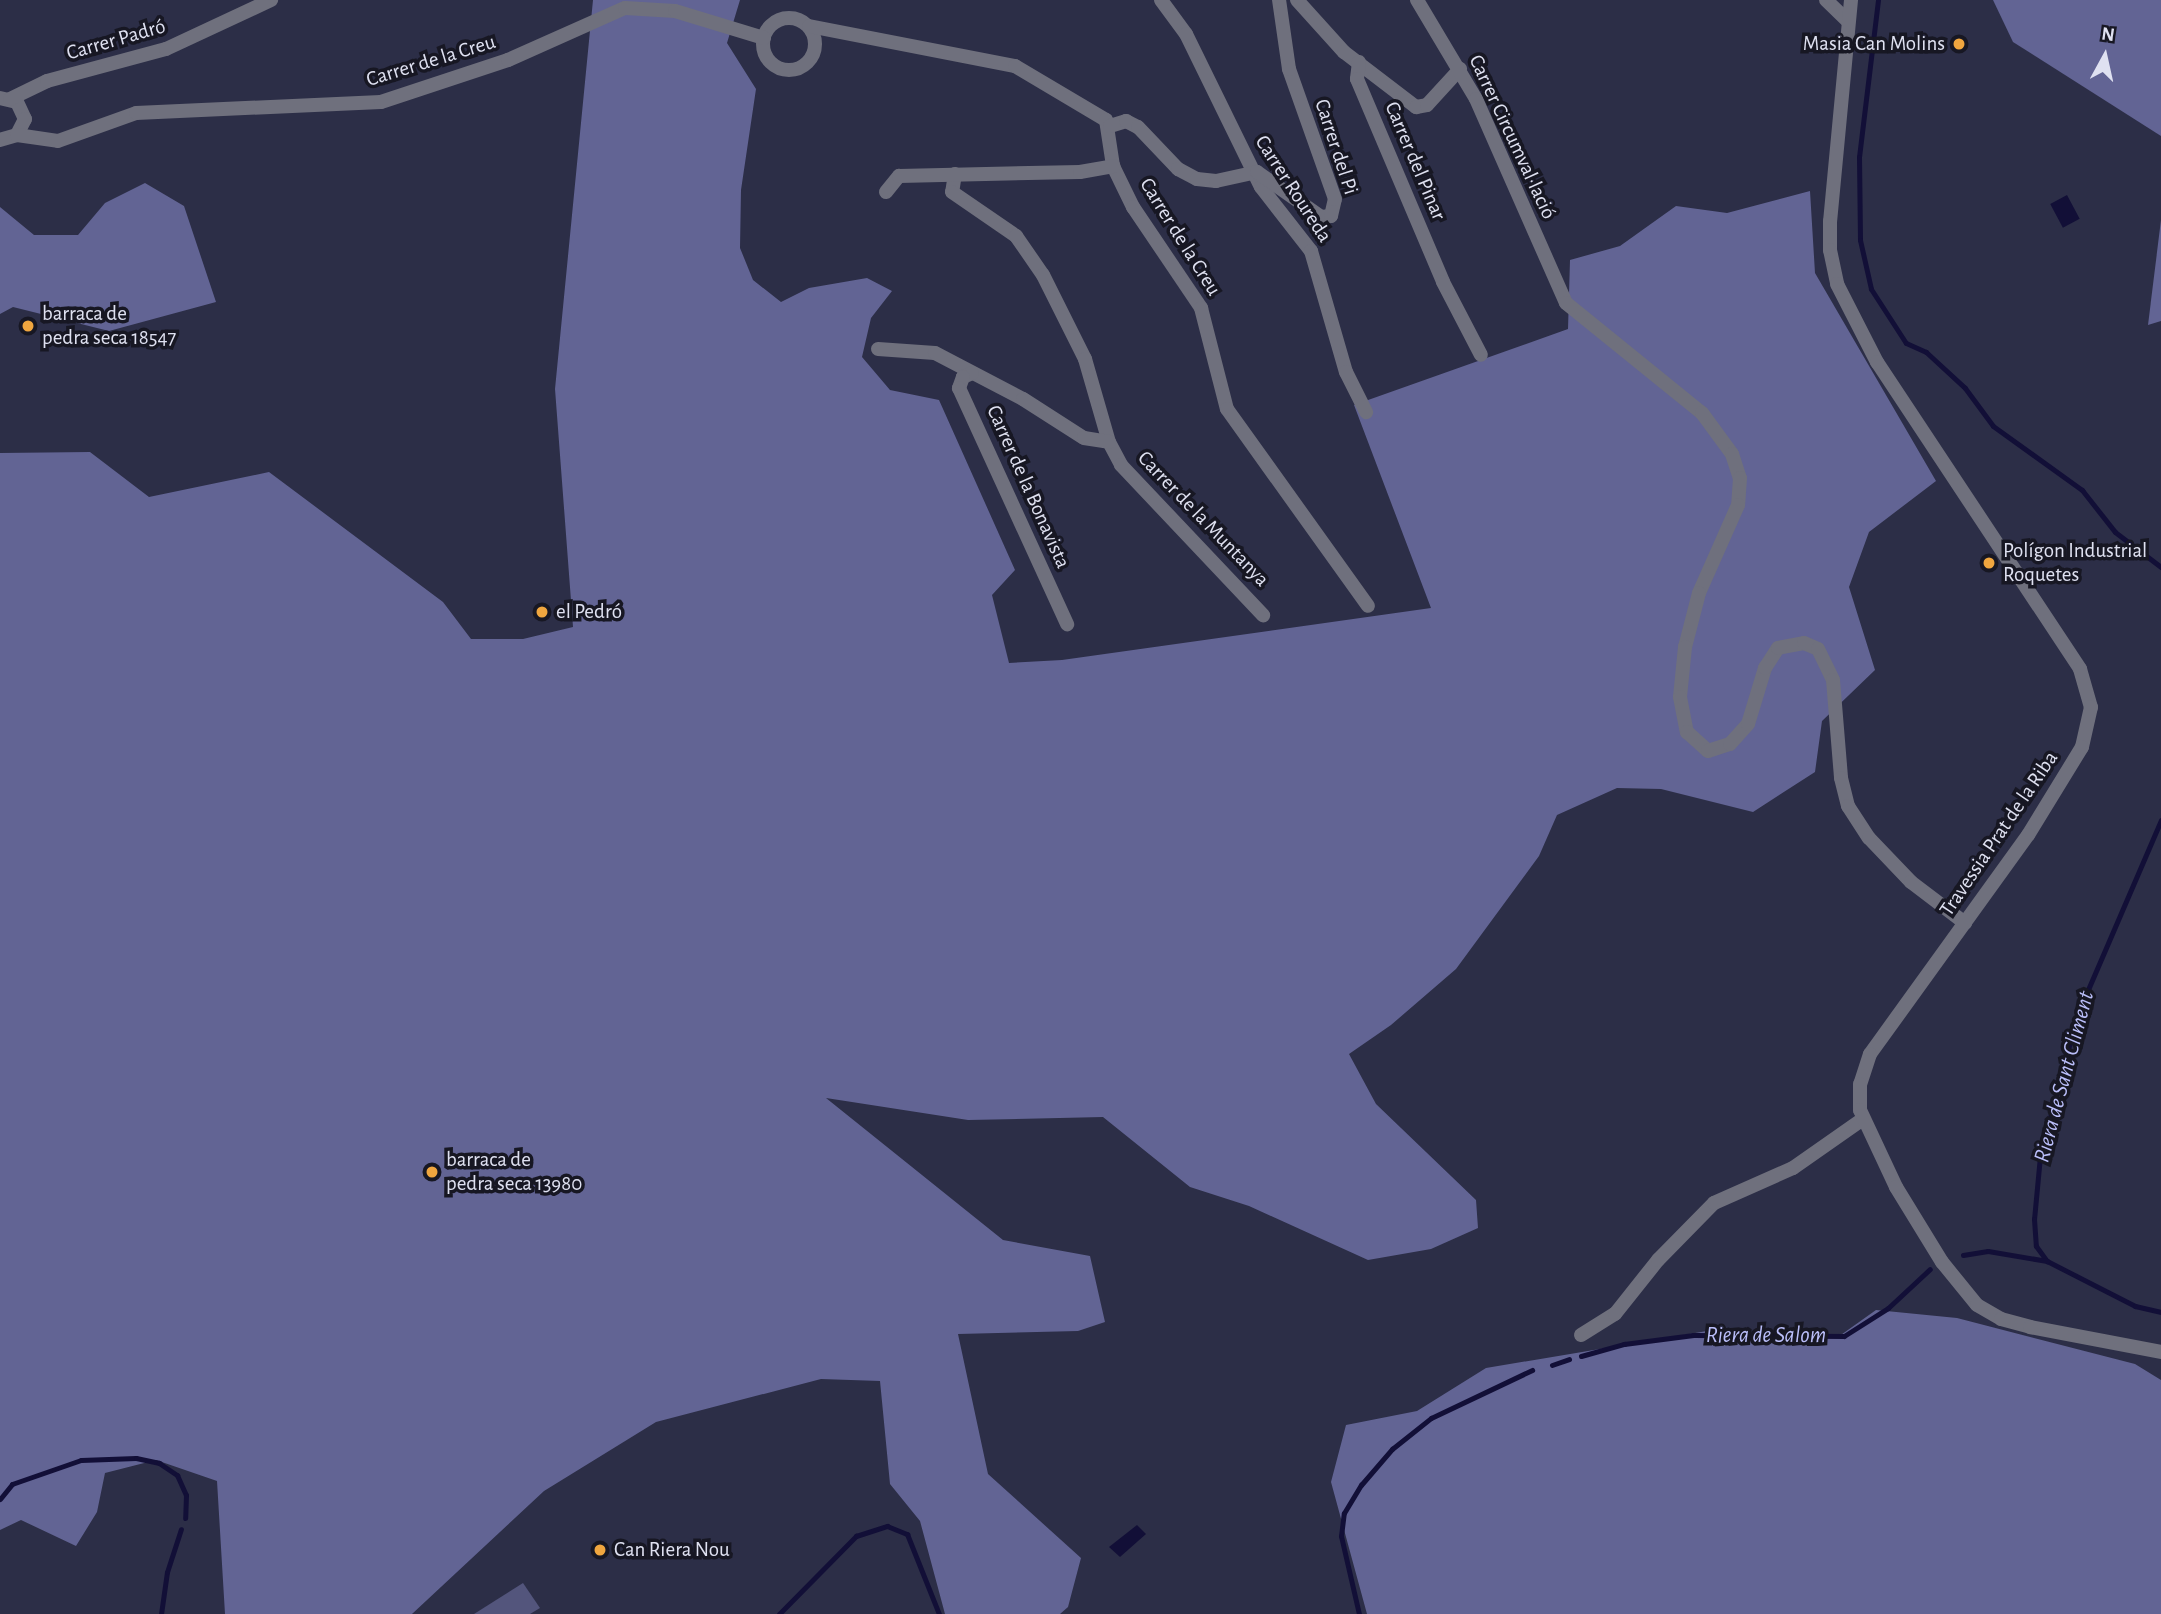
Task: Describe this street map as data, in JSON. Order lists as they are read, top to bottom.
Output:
{
  "streets": {
    "street": [
      "Carrer Padró",
      "Carrer de la Creu",
      "Carrer Circumval·lació",
      "Carrer del Pi",
      "Carrer del Pinar",
      "Carrer Roureda",
      "Carrer de la Bonavista",
      "Carrer de la Muntanya",
      "Travessia Prat de la Riba"
    ]
  },
  "crossings": [
    ["Carrer Circumval·lació", "Travessia Prat de la Riba"],
    ["Carrer del Pi", "Carrer Roureda"]
  ],
  "water": ["Riera de Sant Climent", "Riera de Salom"],
  "places": [
    "Masia Can Molins",
    "barraca de pedra seca 18547",
    "Polígon Industrial Roquetes",
    "el Pedró",
    "barraca de pedra seca 13980",
    "Can Riera Nou"
  ],
  "north": "top"
}
